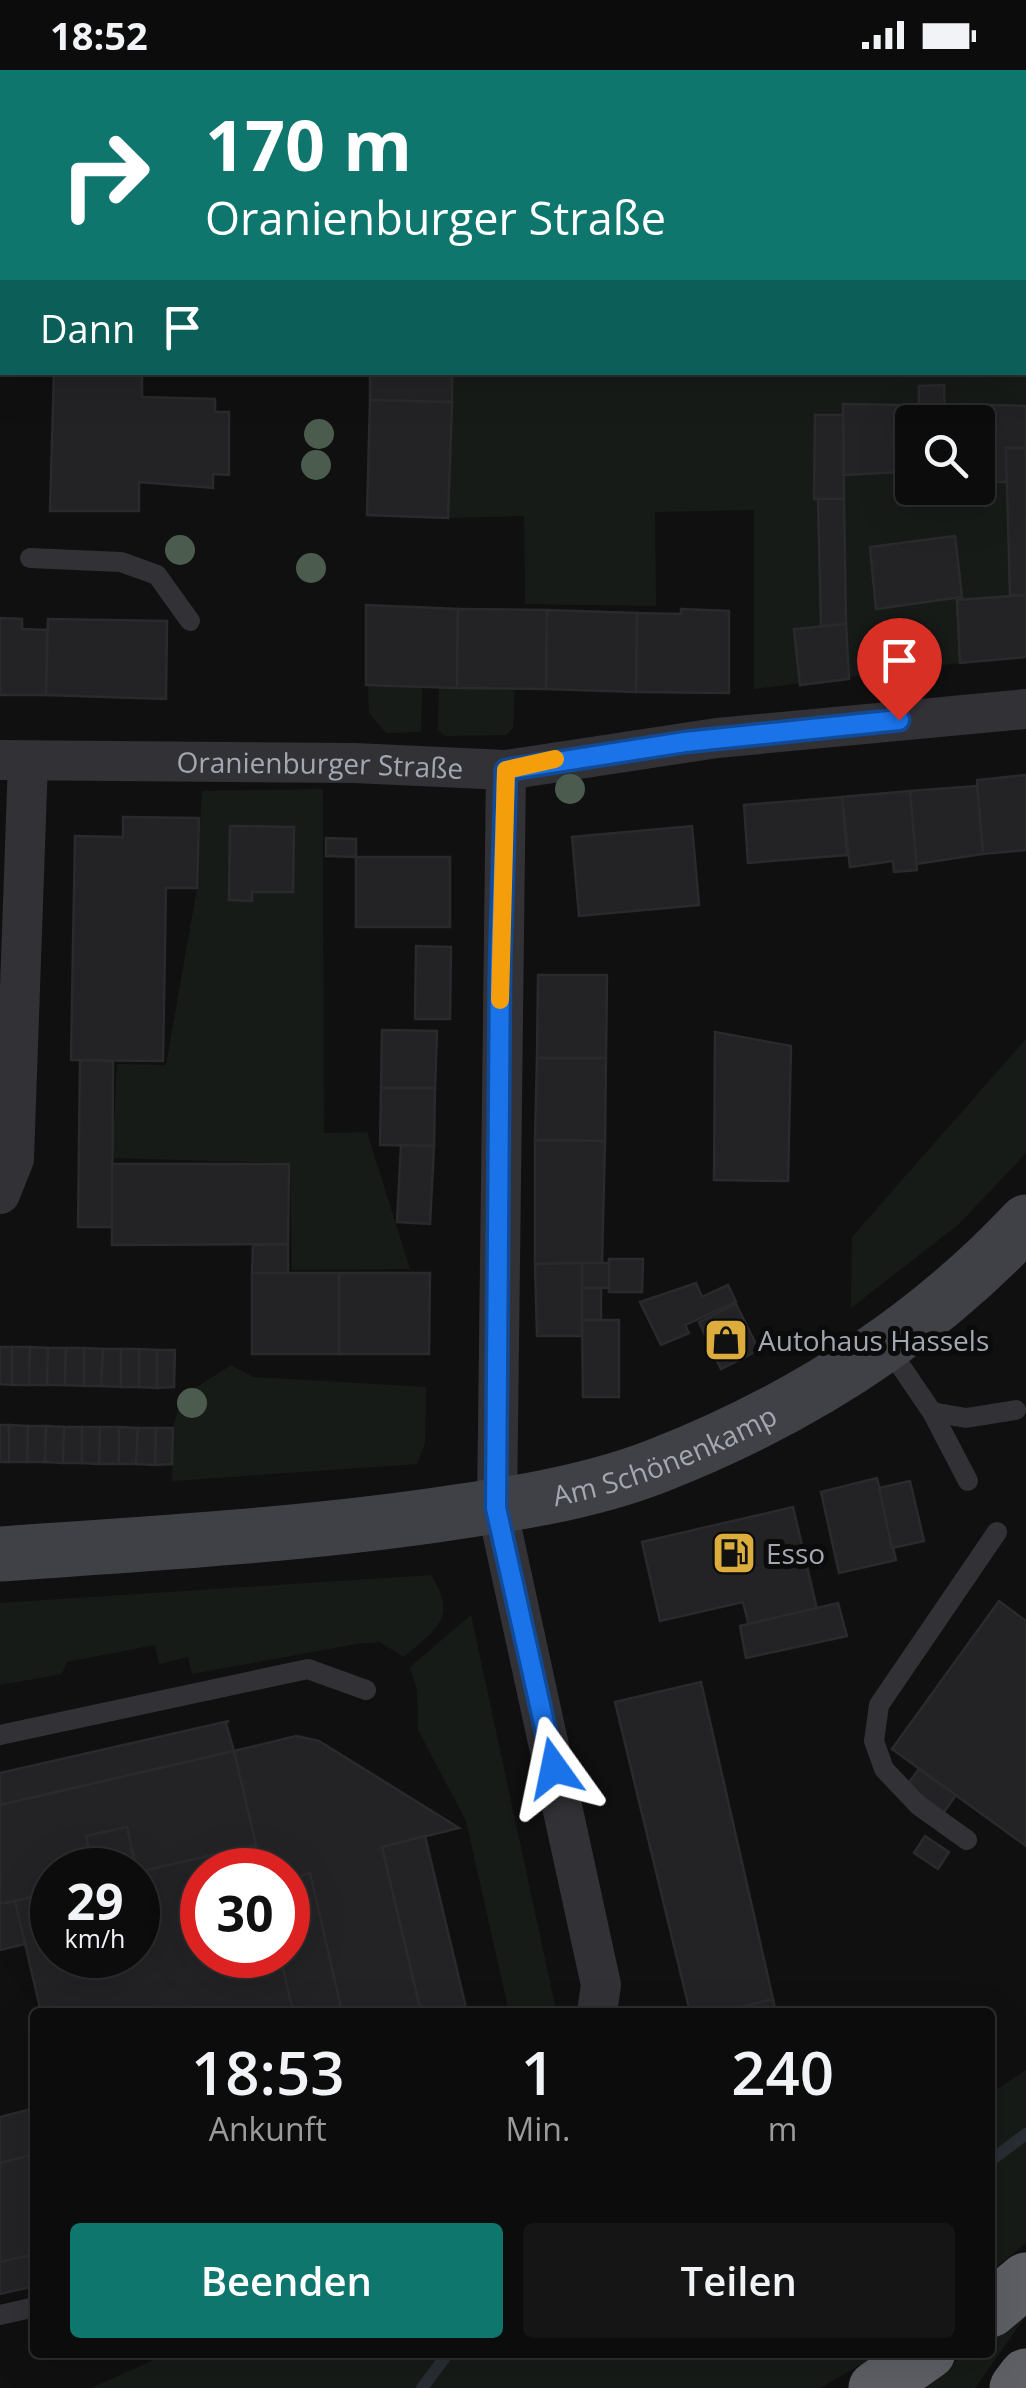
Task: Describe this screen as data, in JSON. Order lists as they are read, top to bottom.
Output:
{
  "streets": {
    "main road": ["Am Schönenkamp"],
    "street": ["Oranienburger Straße"]
  },
  "places": {
    "shop": ["Autohaus Hassels"],
    "fuel station": ["Esso"]
  },
  "page": {
    "status": "18:52",
    "turn": ["170 m", "Oranienburger Straße"],
    "then": "Dann",
    "speed": "29 km/h",
    "limit": "30",
    "eta": [
      "18:53",
      "Ankunft",
      "1",
      "Min.",
      "240",
      "m"
    ],
    "buttons": ["Beenden", "Teilen"]
  }
}
